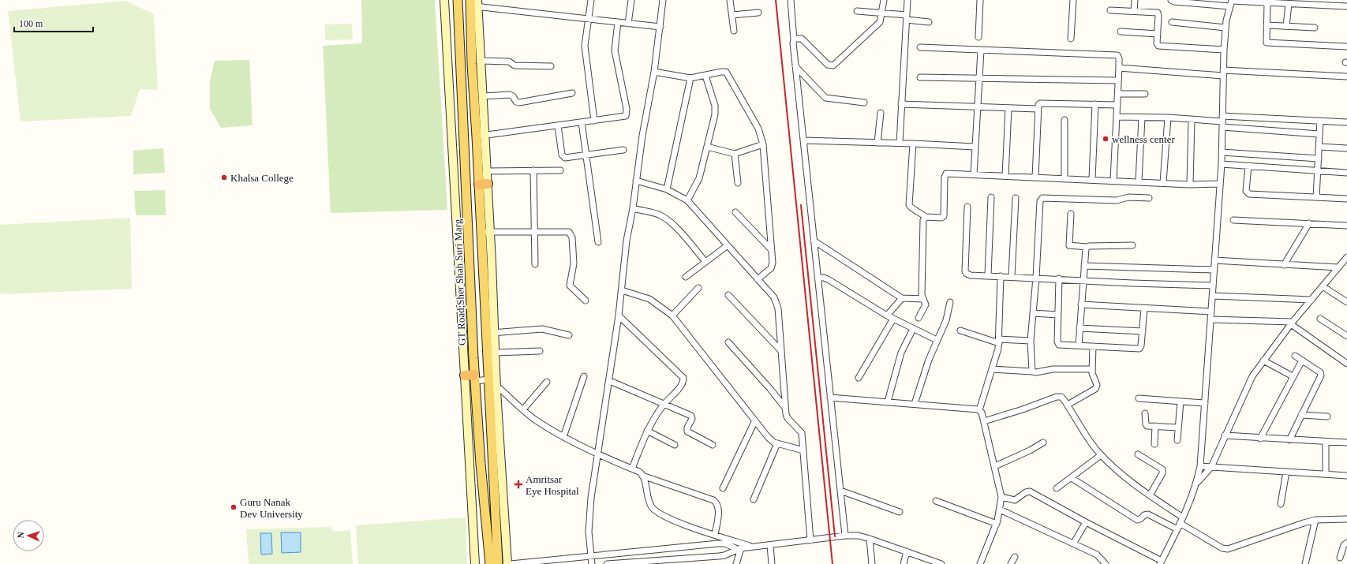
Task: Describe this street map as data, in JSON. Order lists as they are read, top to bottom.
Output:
{
  "streets": {
    "main road": ["GT Road;Sher Shah Suri Marg"]
  },
  "places": {
    "other": ["wellness center", "Khalsa College", "Guru Nanak Dev University"],
    "health": ["Amritsar Eye Hospital"]
  },
  "scale_bar": "100 m",
  "north": "left"
}
